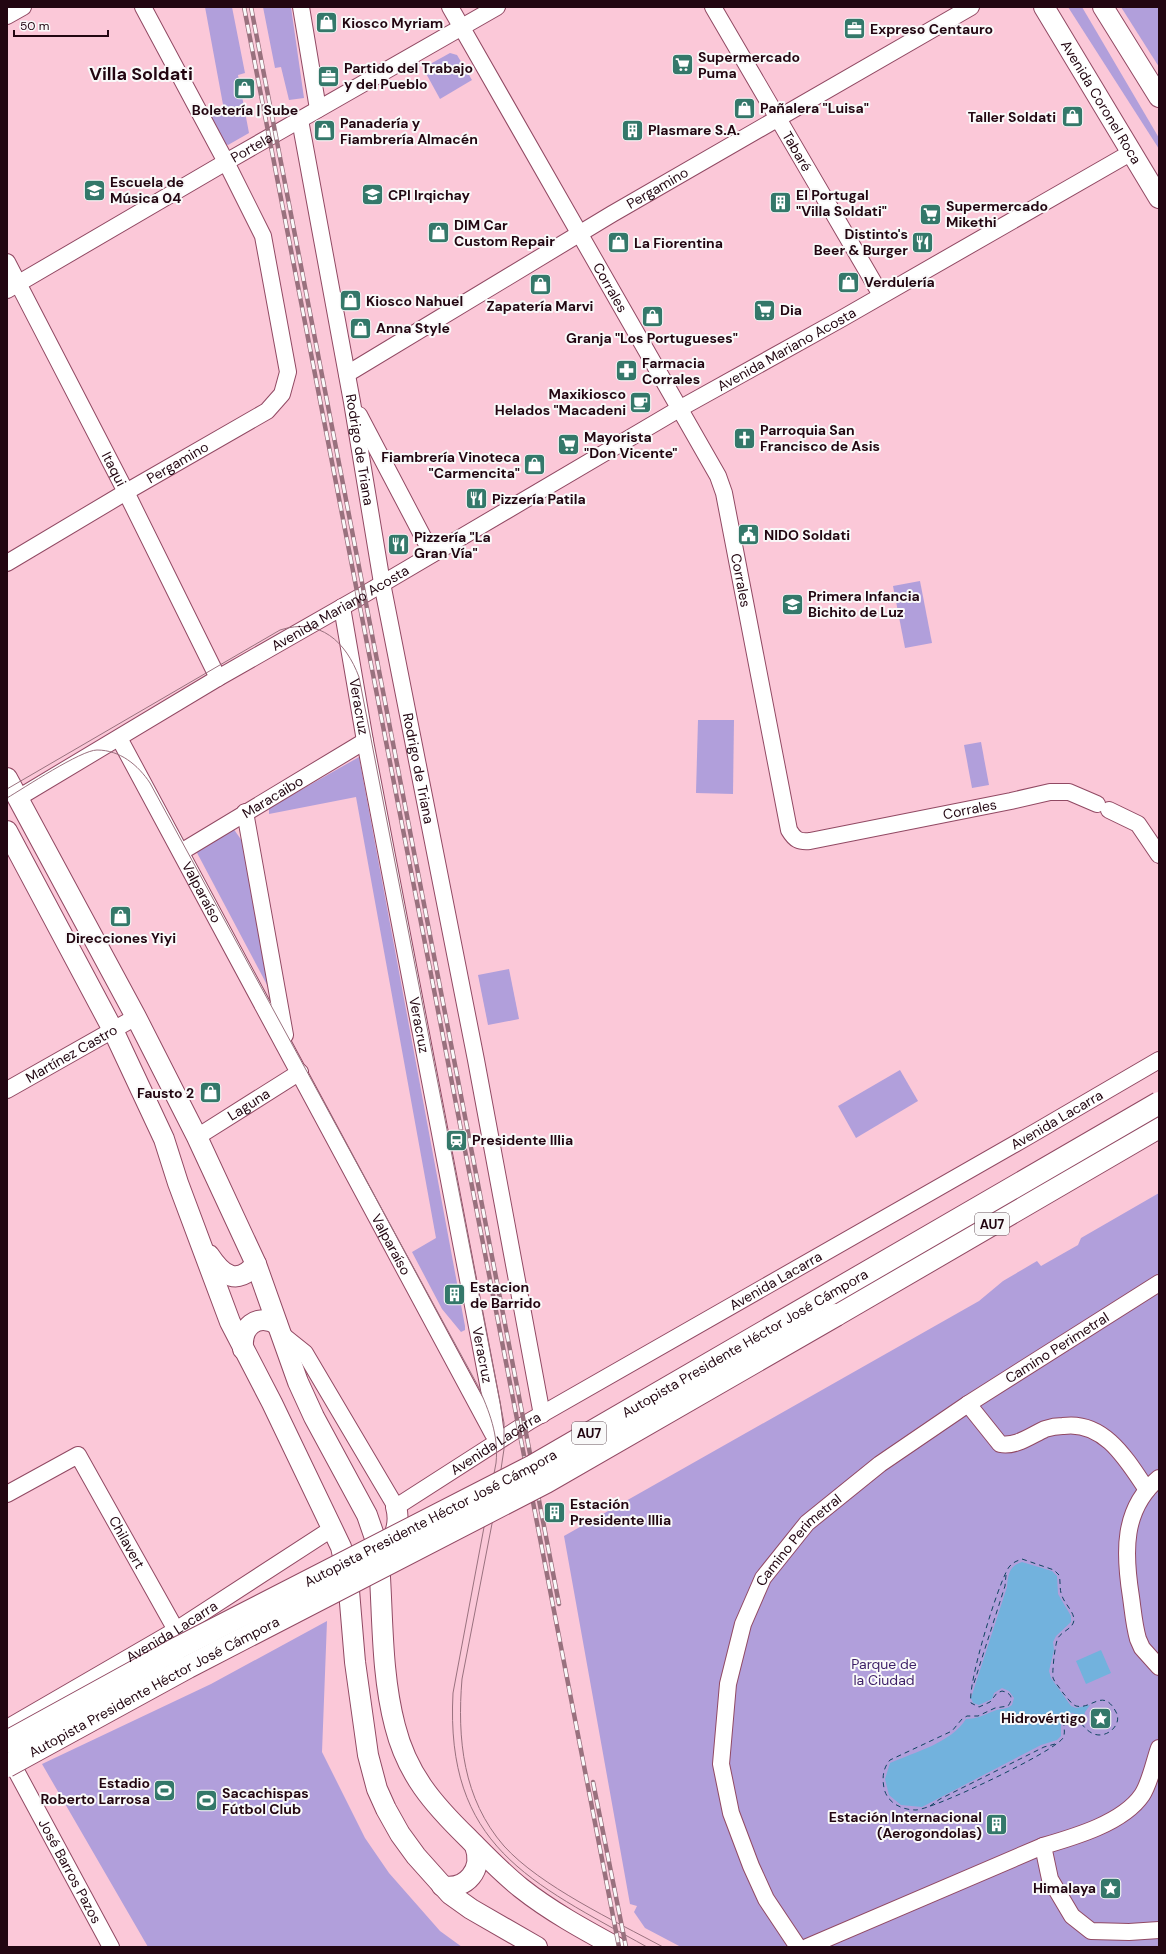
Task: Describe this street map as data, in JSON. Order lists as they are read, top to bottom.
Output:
{
  "streets": {
    "highway": ["AU7", "Autopista Presidente Héctor José Cámpora"],
    "main road": ["Avenida Coronel Roca"],
    "street": [
      "Portela",
      "Tabaré",
      "Pergamino",
      "Corrales",
      "Avenida Mariano Acosta",
      "Rodrigo de Triana",
      "Itaqui",
      "Veracruz",
      "Maracaibo",
      "Valparaíso",
      "Martínez Castro",
      "Laguna",
      "Avenida Lacarra",
      "Camino Perimetral",
      "Chilavert",
      "José Barros Pazos"
    ]
  },
  "crossings": [
    ["Avenida Coronel Roca", "Avenida Mariano Acosta"],
    ["Portela", "Pergamino"],
    ["Portela", "Corrales"],
    ["Portela", "Rodrigo de Triana"],
    ["Portela", "Itaqui"],
    ["Tabaré", "Pergamino"],
    ["Tabaré", "Avenida Mariano Acosta"],
    ["Pergamino", "Corrales"],
    ["Pergamino", "Rodrigo de Triana"],
    ["Pergamino", "Itaqui"],
    ["Corrales", "Avenida Mariano Acosta"],
    ["Avenida Mariano Acosta", "Rodrigo de Triana"],
    ["Avenida Mariano Acosta", "Itaqui"],
    ["Avenida Mariano Acosta", "Veracruz"],
    ["Avenida Mariano Acosta", "Valparaíso"],
    ["Rodrigo de Triana", "Avenida Lacarra"],
    ["Veracruz", "Maracaibo"],
    ["Veracruz", "Valparaíso"],
    ["Veracruz", "Avenida Lacarra"],
    ["Maracaibo", "Valparaíso"],
    ["Valparaíso", "Laguna"],
    ["Valparaíso", "Avenida Lacarra"],
    ["Avenida Lacarra", "Chilavert"]
  ],
  "districts": ["Villa Soldati"],
  "parks": ["Parque de la Ciudad"],
  "places": {
    "shop": [
      "Kiosco Myriam",
      "Boletería | Sube",
      "Pañalera \"Luisa\"",
      "Taller Soldati",
      "Panadería y Fiambrería Almacén",
      "DIM Car Custom Repair",
      "La Fiorentina",
      "Verdulería",
      "Zapatería Marvi",
      "Kiosco Nahuel",
      "Granja \"Los Portugueses\"",
      "Anna Style",
      "Fiambrería Vinoteca \"Carmencita\"",
      "Direcciones Yiyi",
      "Fausto 2"
    ],
    "office": ["Expreso Centauro", "Partido del Trabajo y del Pueblo"],
    "supermarket": [
      "Supermercado Puma",
      "Supermercado Mikethi",
      "Dia",
      "Mayorista \"Don Vicente\""
    ],
    "building": [
      "Plasmare S.A.",
      "El Portugal \"Villa Soldati\"",
      "Estacion de Barrido",
      "Estación Presidente Illia",
      "Estación Internacional (Aerogondolas)"
    ],
    "school or university": ["Escuela de Música 04", "CPI Irqichay", "Primera Infancia Bichito de Luz"],
    "restaurant": ["Distinto's Beer & Burger", "Pizzería Patila", "Pizzería \"La Gran Vía\""],
    "pharmacy": ["Farmacia Corrales"],
    "cafe": ["Maxikiosco Helados \"Macadeni"],
    "church": ["Parroquia San Francisco de Asis"],
    "public building": ["NIDO Soldati"],
    "station": ["Presidente Illia"],
    "place": ["Hidrovértigo", "Himalaya"],
    "sports": ["Estadio Roberto Larrosa", "Sacachispas Fútbol Club"]
  },
  "scale_bar": "50 m"
}
